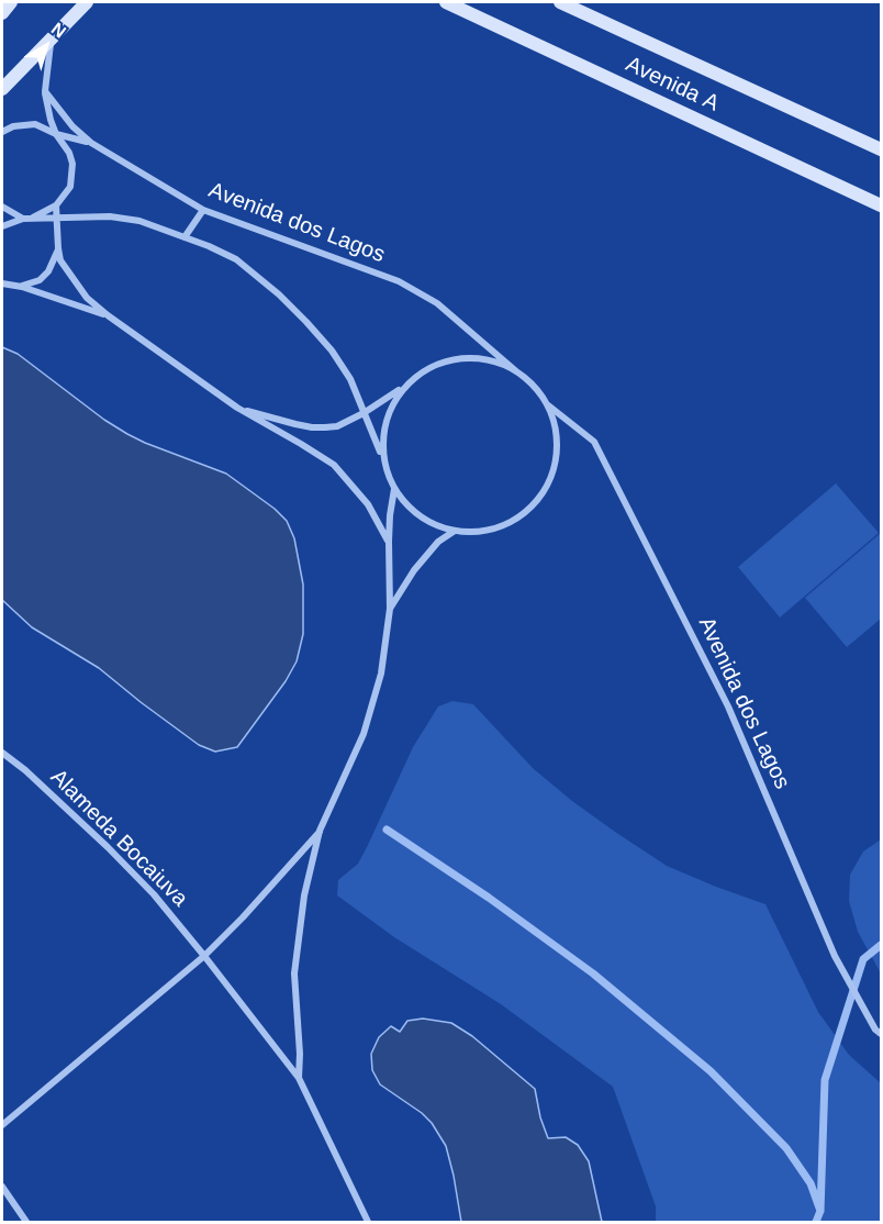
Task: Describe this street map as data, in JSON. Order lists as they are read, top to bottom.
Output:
{
  "streets": {
    "street": ["Avenida A", "Avenida dos Lagos", "Alameda Bocaiuva"]
  },
  "crossings": [
    ["Avenida dos Lagos", "Alameda Bocaiuva"]
  ],
  "north": "top right"
}
